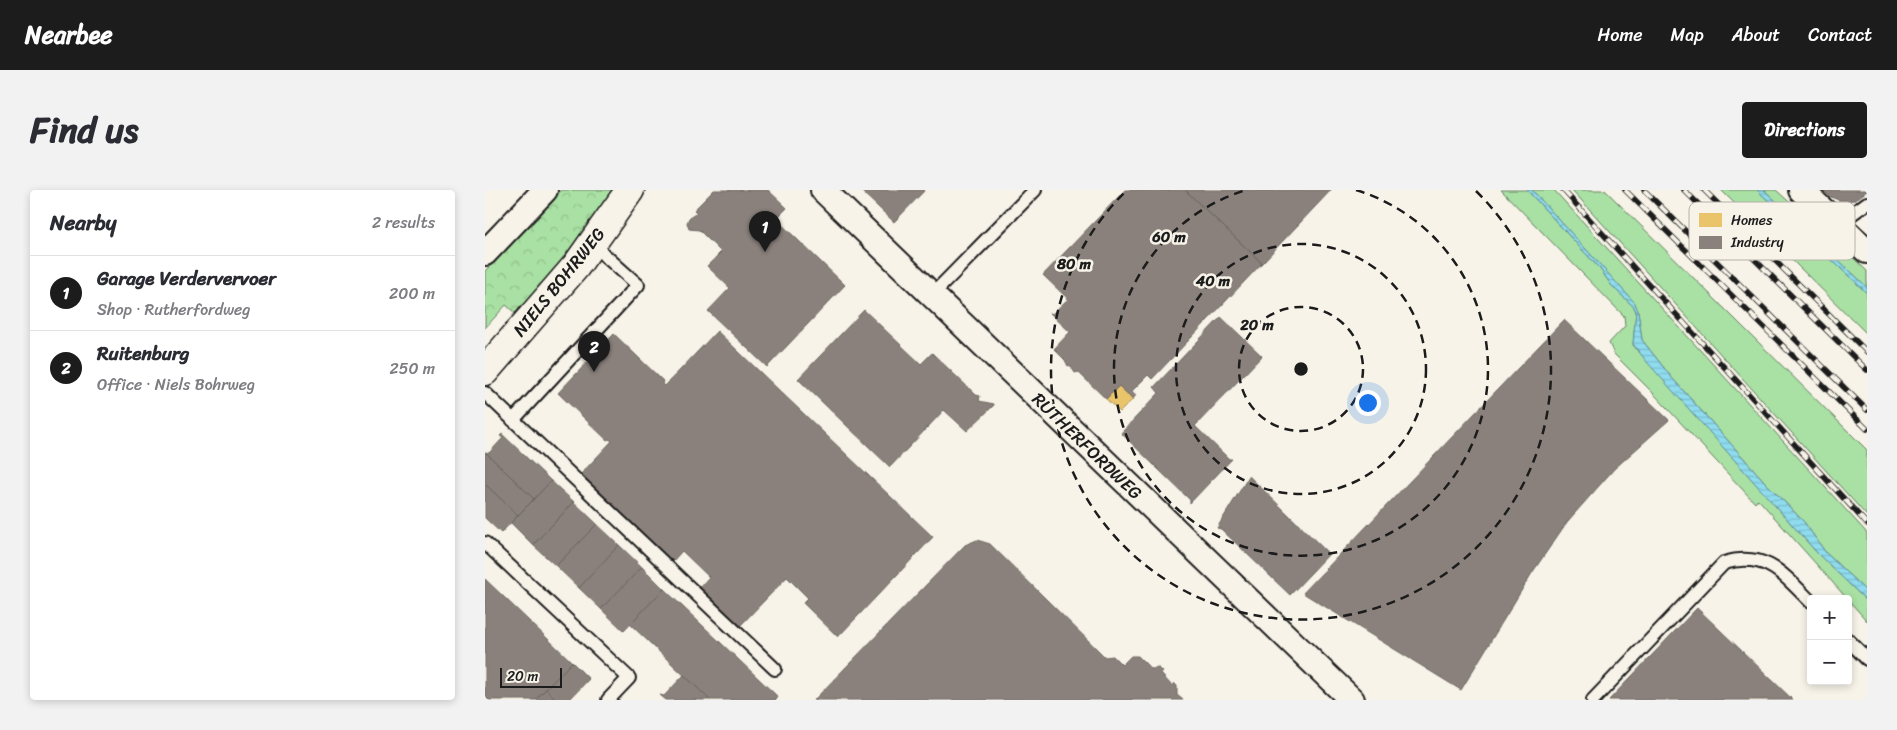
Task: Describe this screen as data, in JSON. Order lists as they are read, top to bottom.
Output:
{
  "streets": {
    "street": ["NIELS BOHRWEG", "RUTHERFORDWEG"]
  },
  "legend": ["Homes", "Industry"],
  "scale_bar": "20 m",
  "page": {
    "header": "Nearbee",
    "nav": [
      "Home",
      "Map",
      "About",
      "Contact"
    ],
    "title": "Find us",
    "buttons": "Directions",
    "heading": ["Nearby", "2 results"],
    "pins": ["1", "2"],
    "list": [
      {
        "mark": "1",
        "name": "Garage Verdervervoer",
        "note": "Shop · Rutherfordweg",
        "value": "200 m"
      },
      {
        "mark": "2",
        "name": "Ruitenburg",
        "note": "Office · Niels Bohrweg",
        "value": "250 m"
      }
    ],
    "map_buttons": ["+", "−"],
    "scale": "20 m"
  },
  "rings": [
    "60 m",
    "80 m",
    "40 m",
    "20 m"
  ]
}
